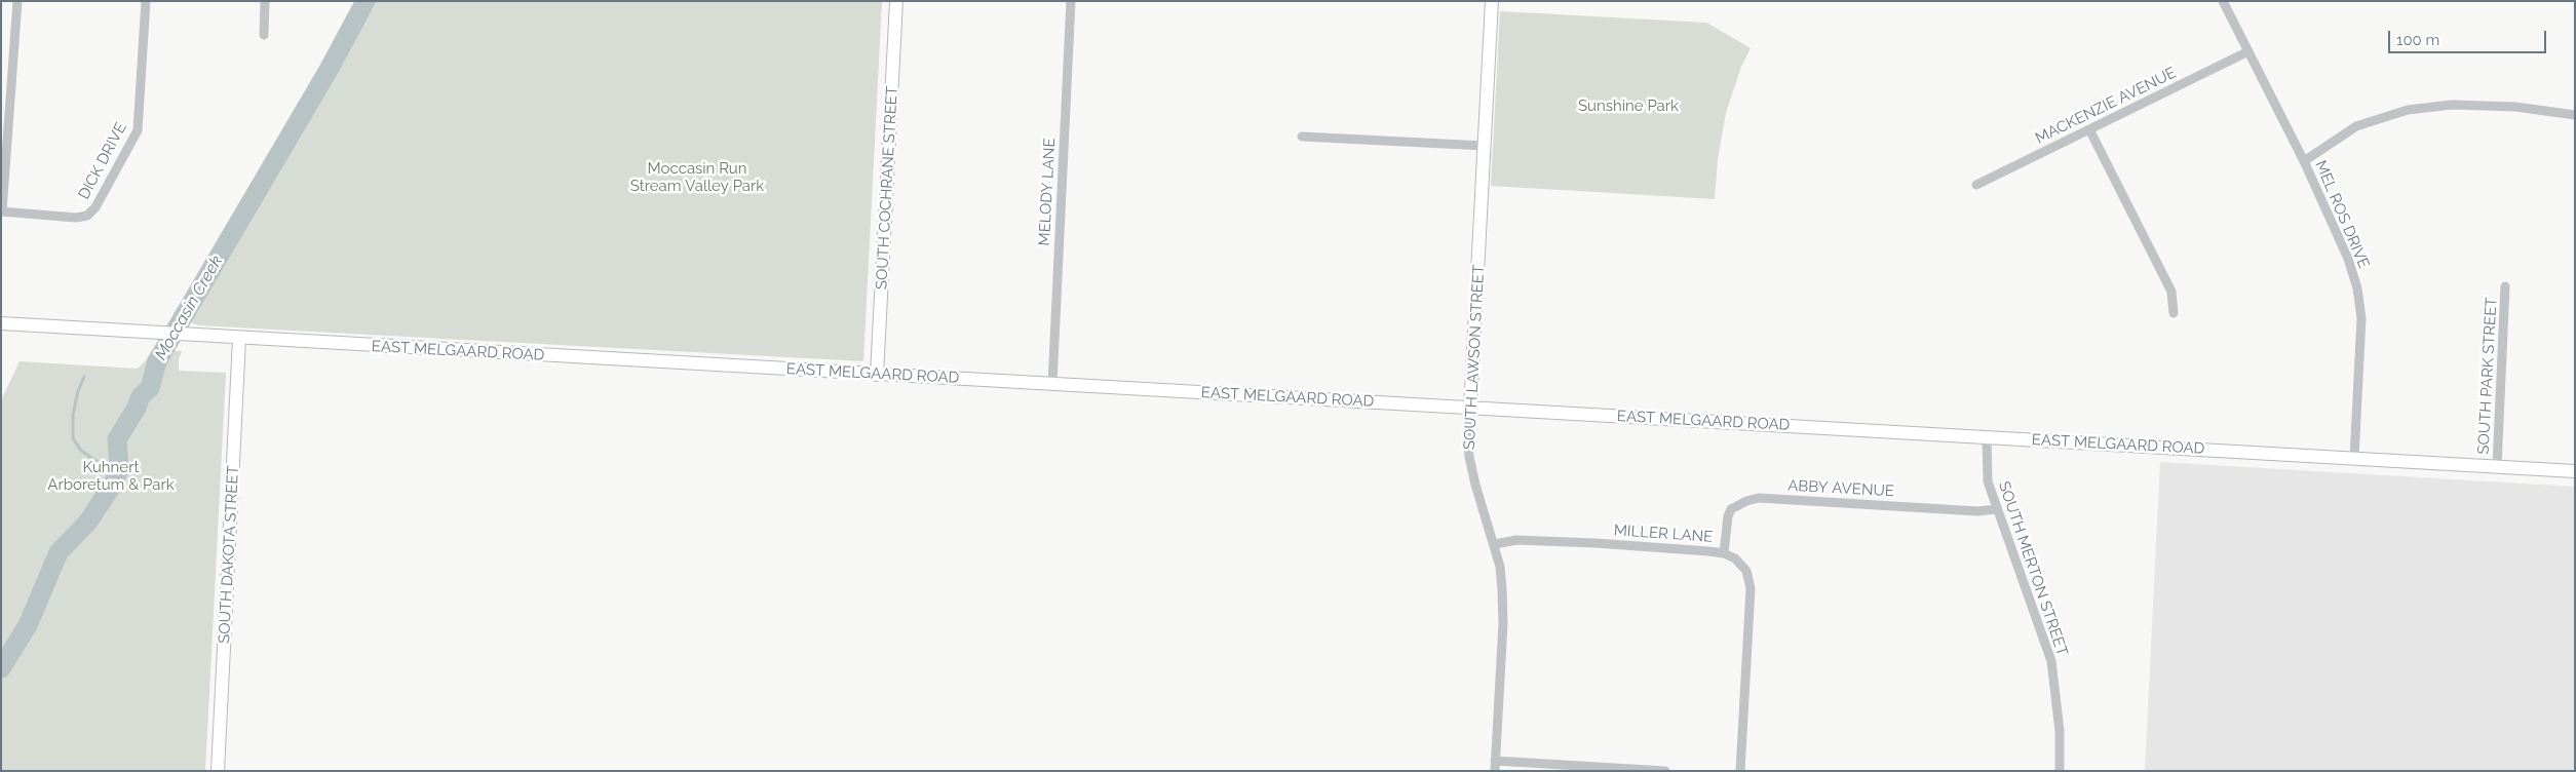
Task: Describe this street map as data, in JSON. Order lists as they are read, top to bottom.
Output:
{
  "streets": {
    "main road": [
      "SOUTH COCHRANE STREET",
      "EAST MELGAARD ROAD",
      "SOUTH LAWSON STREET",
      "SOUTH DAKOTA STREET"
    ],
    "street": [
      "MACKENZIE AVENUE",
      "DICK DRIVE",
      "MELODY LANE",
      "MEL ROS DRIVE",
      "SOUTH PARK STREET",
      "ABBY AVENUE",
      "MILLER LANE",
      "SOUTH MERTON STREET"
    ]
  },
  "crossings": [
    ["MACKENZIE AVENUE", "MEL ROS DRIVE"],
    ["SOUTH COCHRANE STREET", "EAST MELGAARD ROAD"],
    ["MELODY LANE", "EAST MELGAARD ROAD"],
    ["MEL ROS DRIVE", "EAST MELGAARD ROAD"],
    ["EAST MELGAARD ROAD", "SOUTH LAWSON STREET"],
    ["EAST MELGAARD ROAD", "SOUTH PARK STREET"],
    ["EAST MELGAARD ROAD", "SOUTH DAKOTA STREET"],
    ["EAST MELGAARD ROAD", "SOUTH MERTON STREET"],
    ["SOUTH LAWSON STREET", "MILLER LANE"],
    ["ABBY AVENUE", "MILLER LANE"],
    ["ABBY AVENUE", "SOUTH MERTON STREET"]
  ],
  "water": ["Moccasin Creek"],
  "parks": ["Sunshine Park", "Moccasin Run Stream Valley Park", "Kuhnert Arboretum & Park"],
  "scale_bar": "100 m"
}
